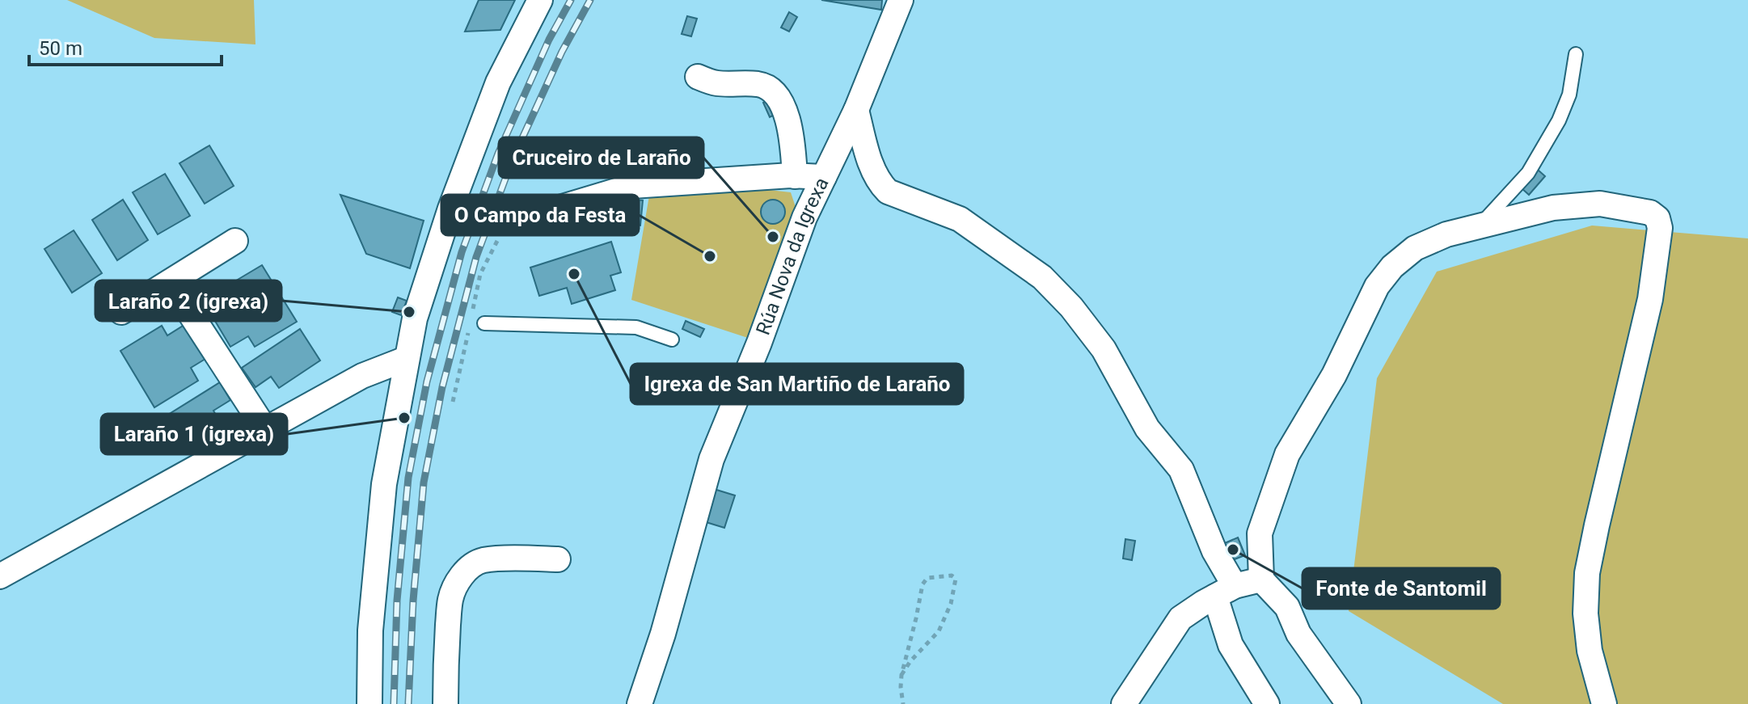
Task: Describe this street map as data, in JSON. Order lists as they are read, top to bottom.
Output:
{
  "streets": {
    "street": ["Rúa Nova da Igrexa"]
  },
  "places": [
    "Cruceiro de Laraño",
    "O Campo da Festa",
    "Igrexa de San Martiño de Laraño",
    "Laraño 2 (igrexa)",
    "Laraño 1 (igrexa)",
    "Fonte de Santomil"
  ],
  "scale_bar": "50 m"
}
